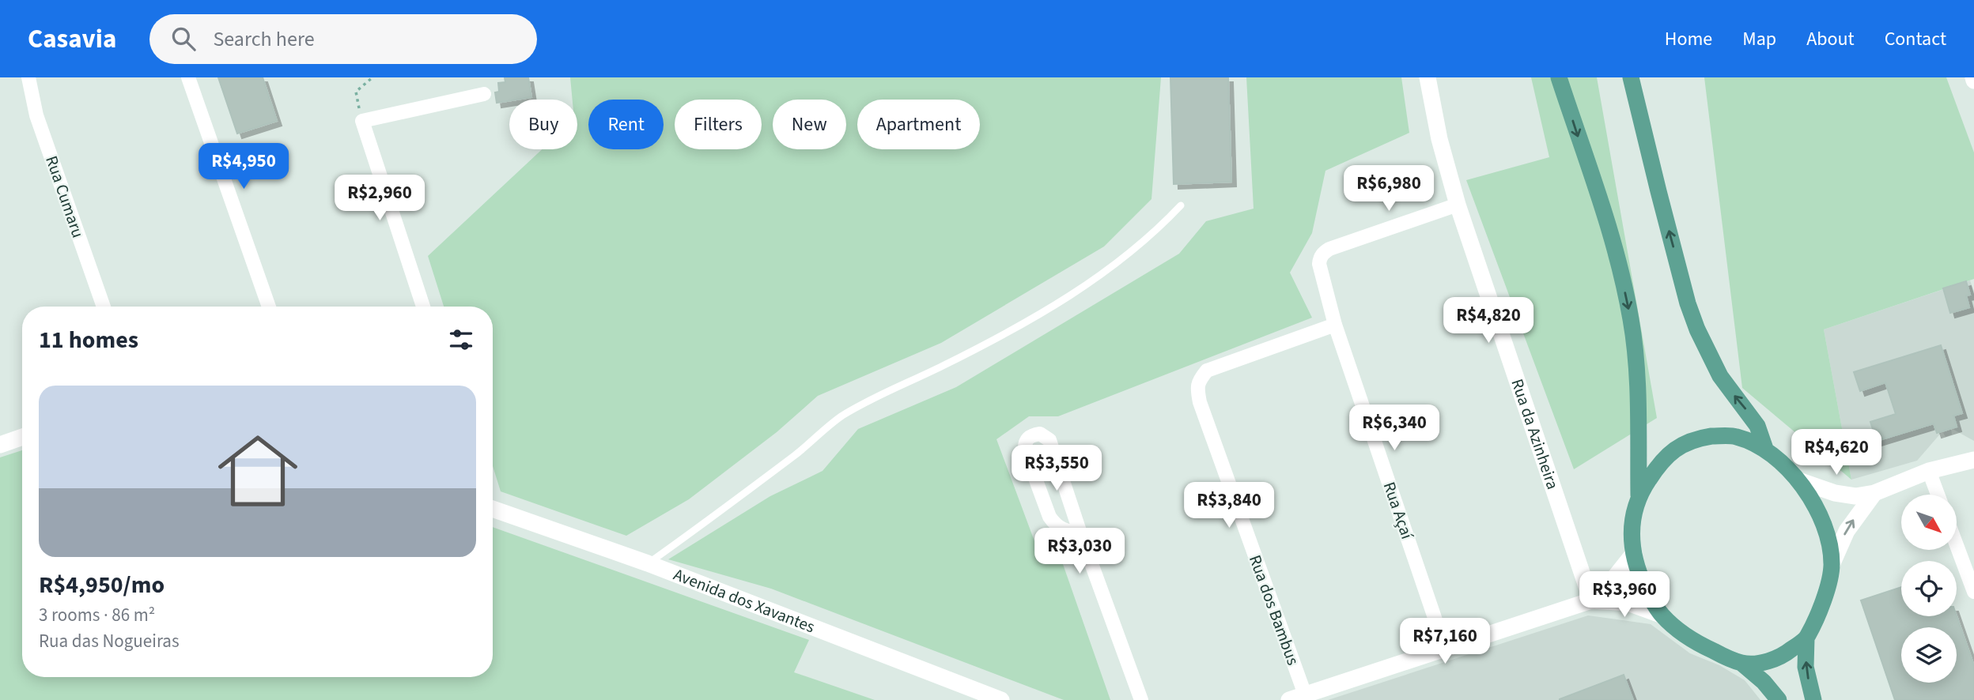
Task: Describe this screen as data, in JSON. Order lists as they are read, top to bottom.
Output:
{
  "streets": {
    "main road": ["Rua da Azinheira", "Avenida dos Xavantes"],
    "street": ["Rua Cumaru", "Rua Açaí", "Rua dos Bambus"]
  },
  "crossings": [
    ["Rua da Azinheira", "Rua Açaí"],
    ["Rua Açaí", "Rua dos Bambus"]
  ],
  "north": "bottom right",
  "page": {
    "header": "Casavia",
    "search": "Search here",
    "nav": [
      "Home",
      "Map",
      "About",
      "Contact"
    ],
    "chip": [
      "Buy",
      "Rent",
      "Filters",
      "New",
      "Apartment"
    ],
    "price": [
      "R$4,950",
      "R$6,980",
      "R$2,960",
      "R$4,820",
      "R$6,340",
      "R$4,620",
      "R$3,550",
      "R$3,840",
      "R$3,030",
      "R$3,960",
      "R$7,160"
    ],
    "heading": "11 homes",
    "list": [
      {
        "name": "R$4,950/mo",
        "note": "3 rooms · 86 m² · Rua das Nogueiras"
      }
    ]
  }
}
